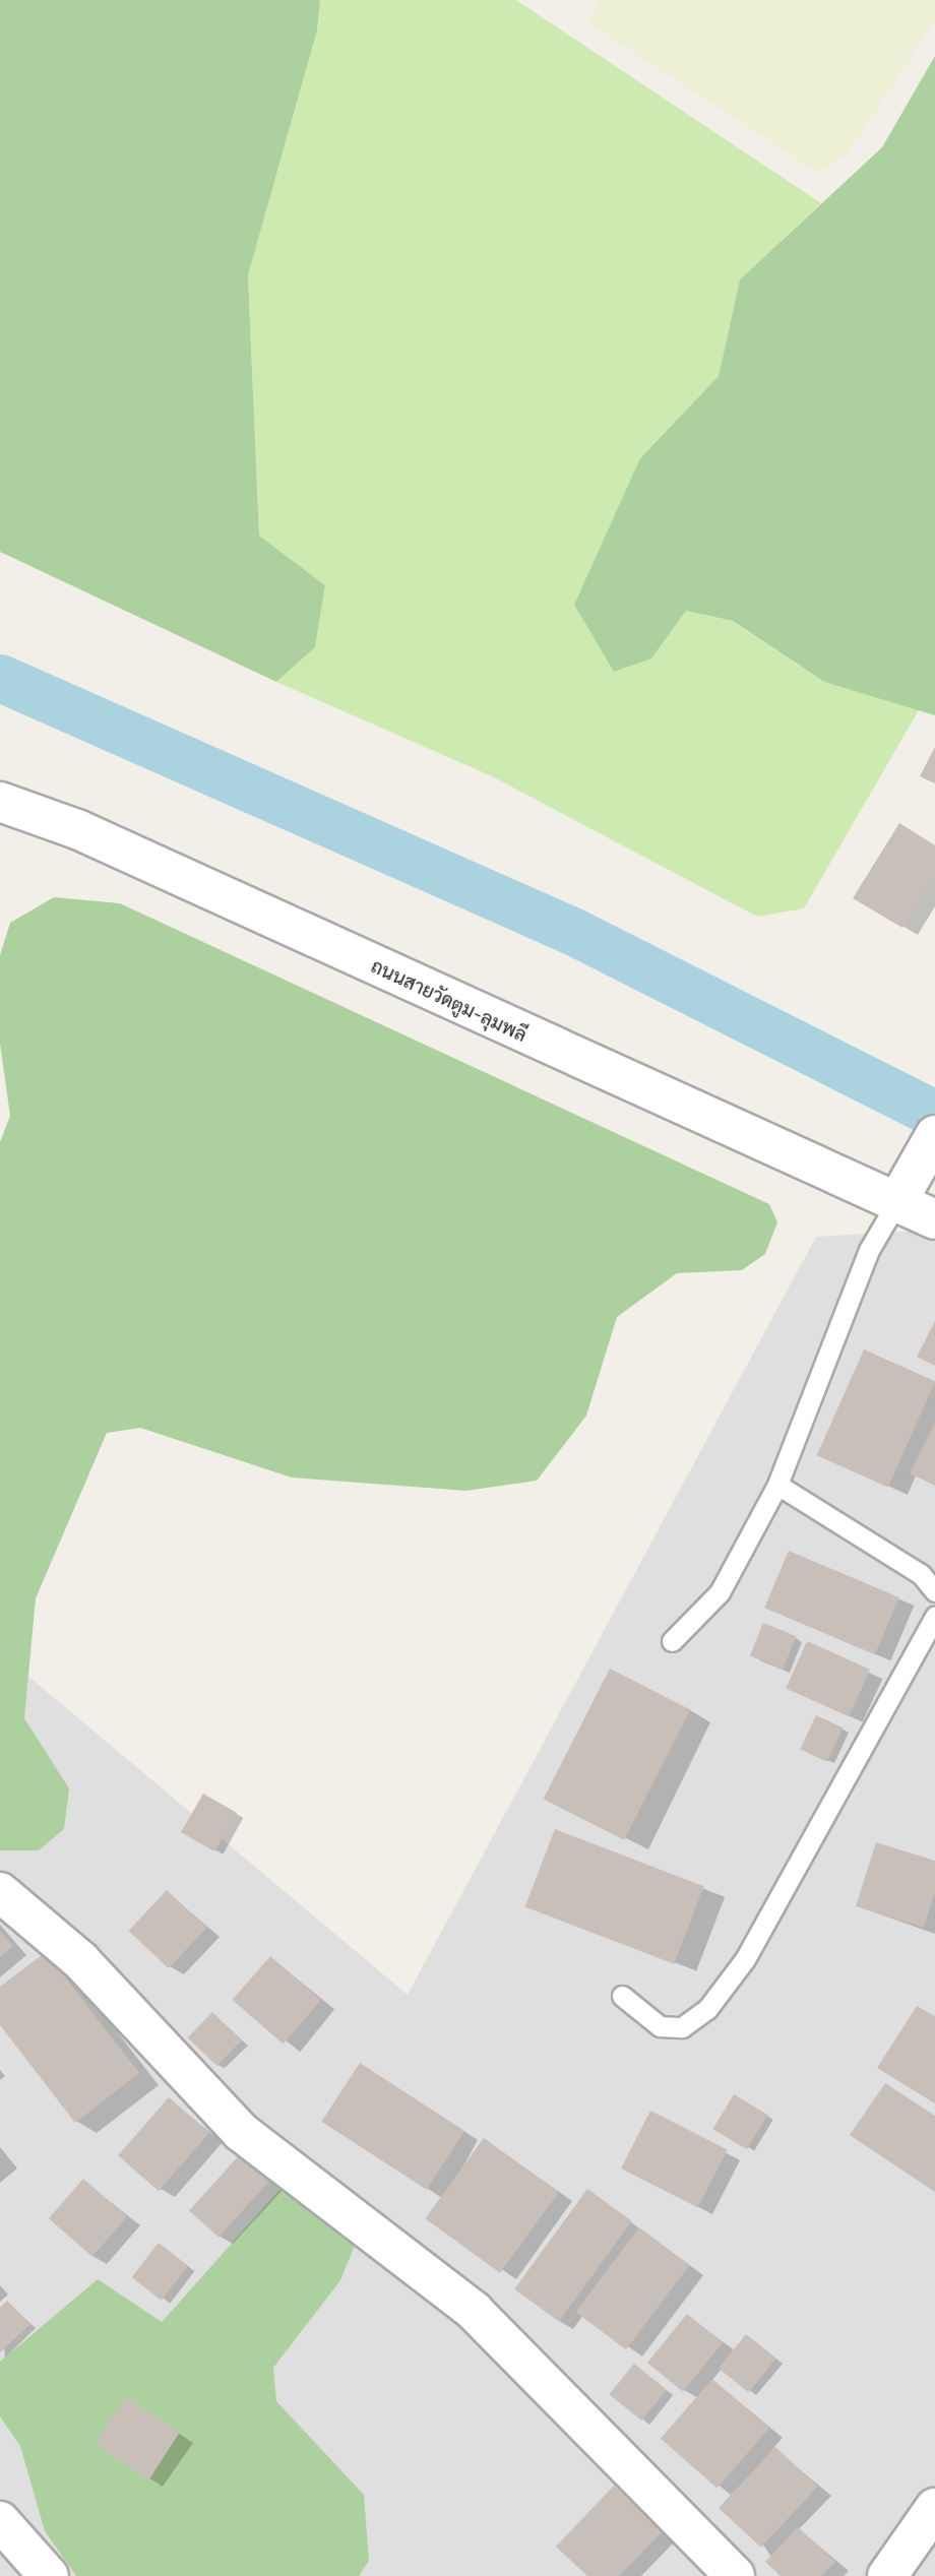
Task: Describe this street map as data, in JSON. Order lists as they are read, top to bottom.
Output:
{
  "streets": {
    "street": ["ถนนสายวัดตูม-ลุมพลี"]
  }
}
